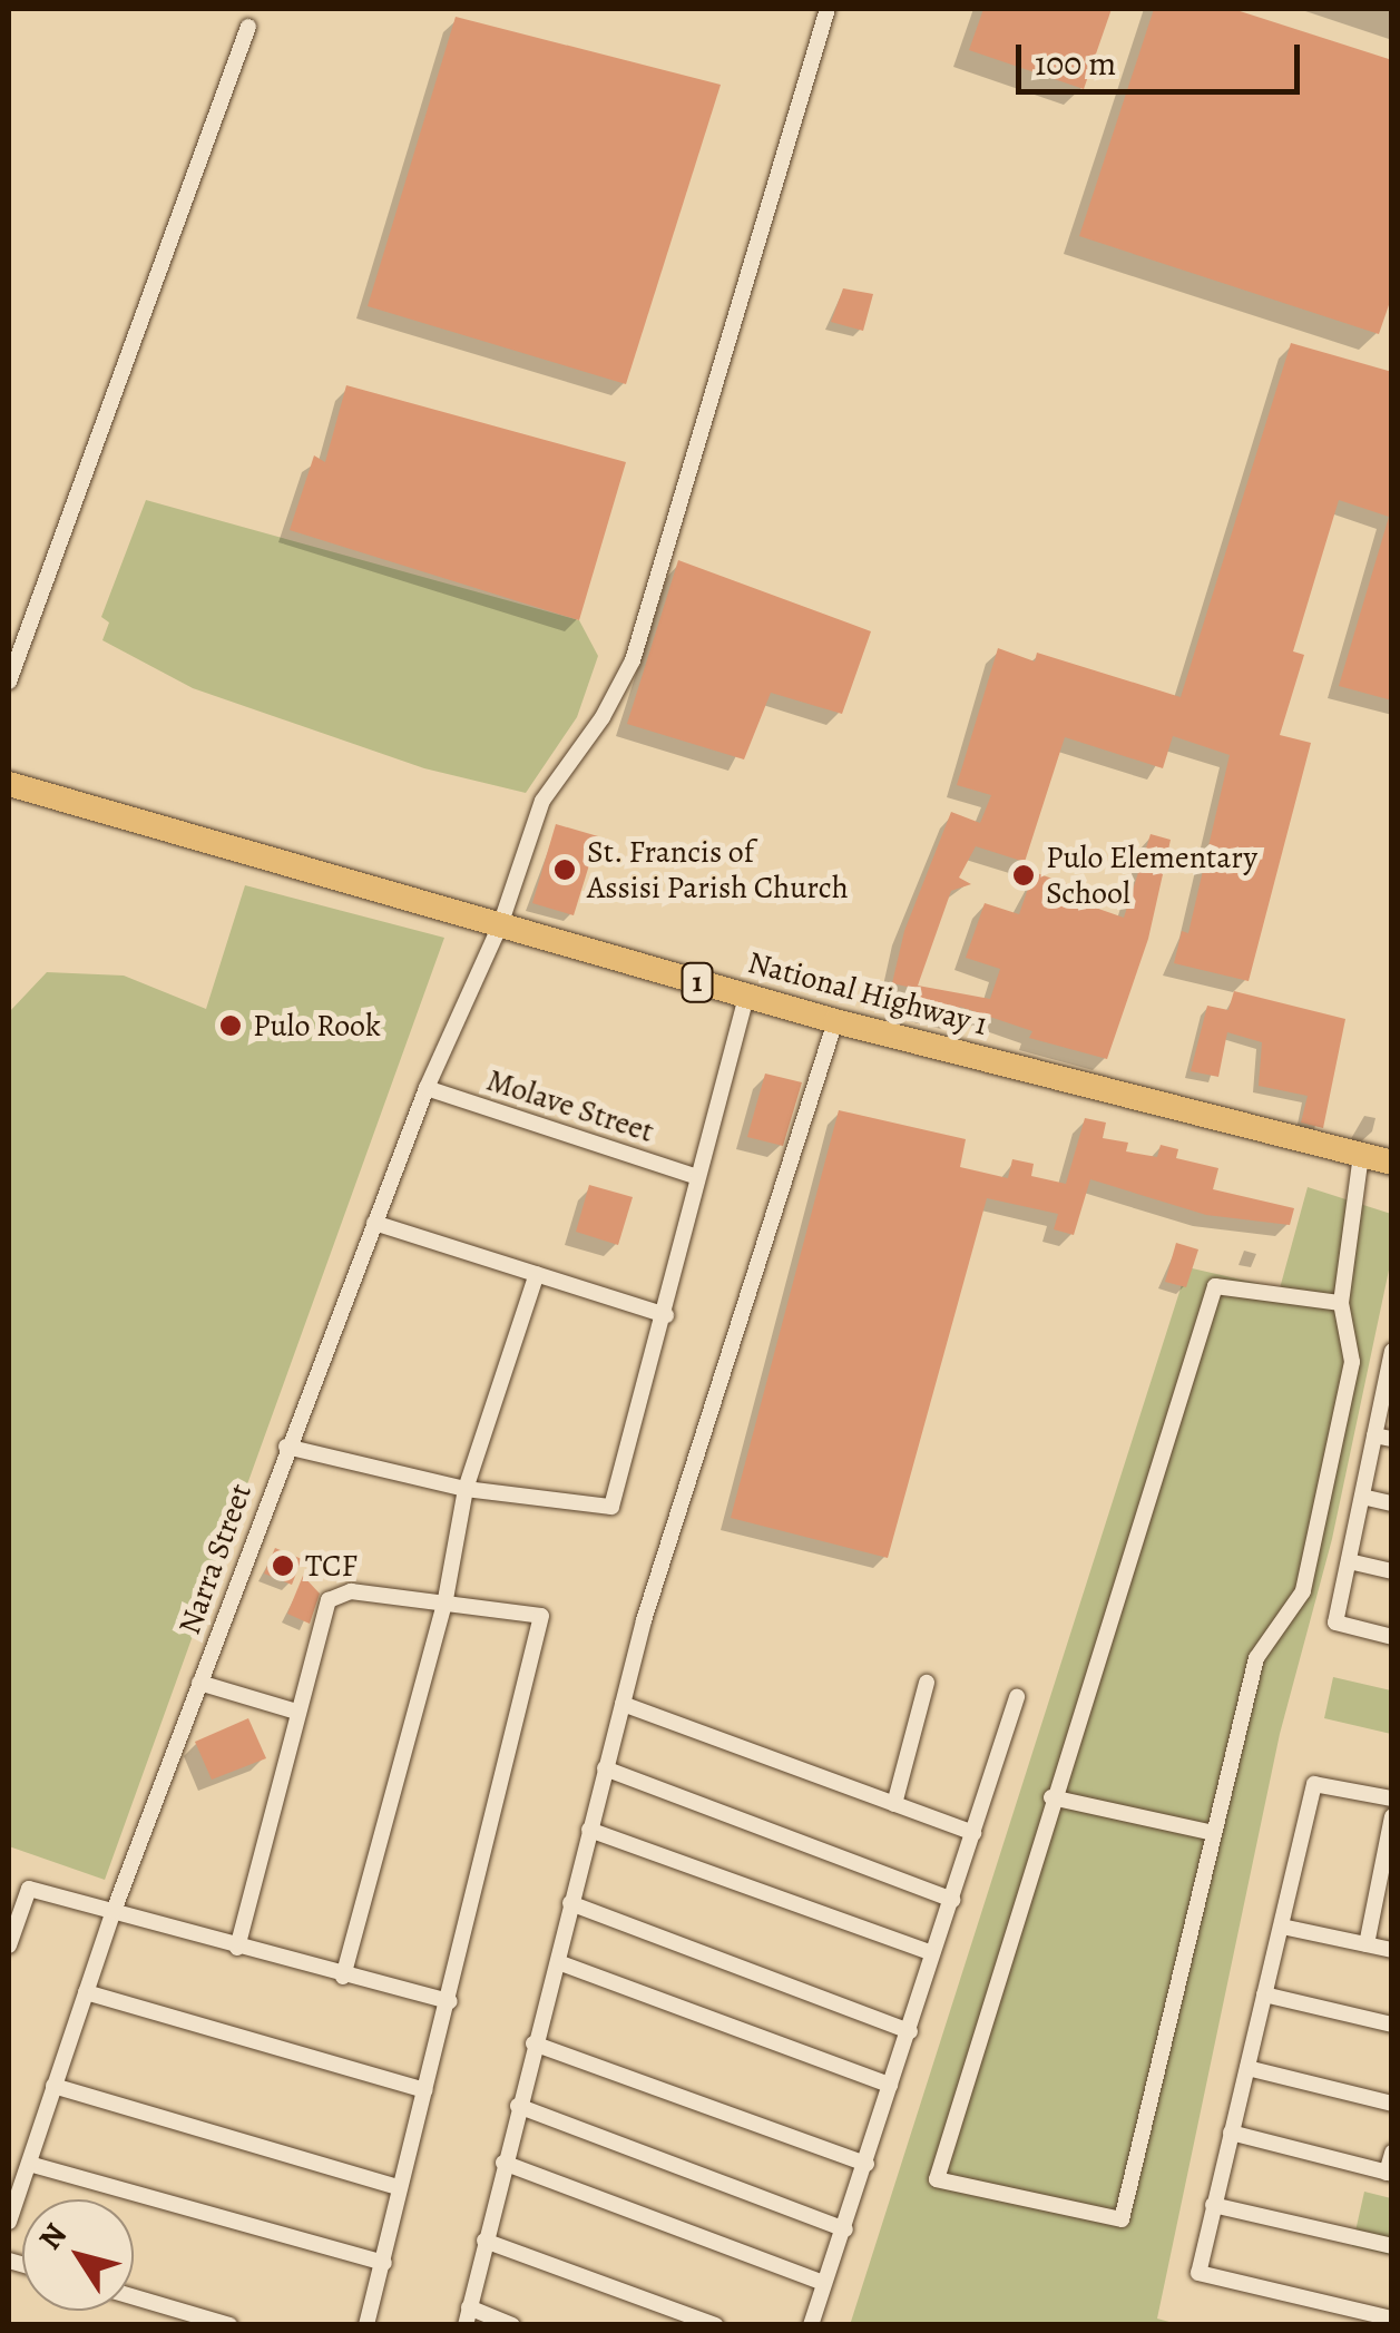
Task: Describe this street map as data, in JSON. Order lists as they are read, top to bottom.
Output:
{
  "streets": {
    "highway": ["1", "National Highway 1"],
    "street": ["Molave Street", "Narra Street"]
  },
  "crossings": [
    ["National Highway 1", "Narra Street"],
    ["Molave Street", "Narra Street"]
  ],
  "places": [
    "St. Francis of Assisi Parish Church",
    "Pulo Elementary School",
    "Pulo Rook",
    "TCF"
  ],
  "scale_bar": "100 m",
  "north": "top left"
}
